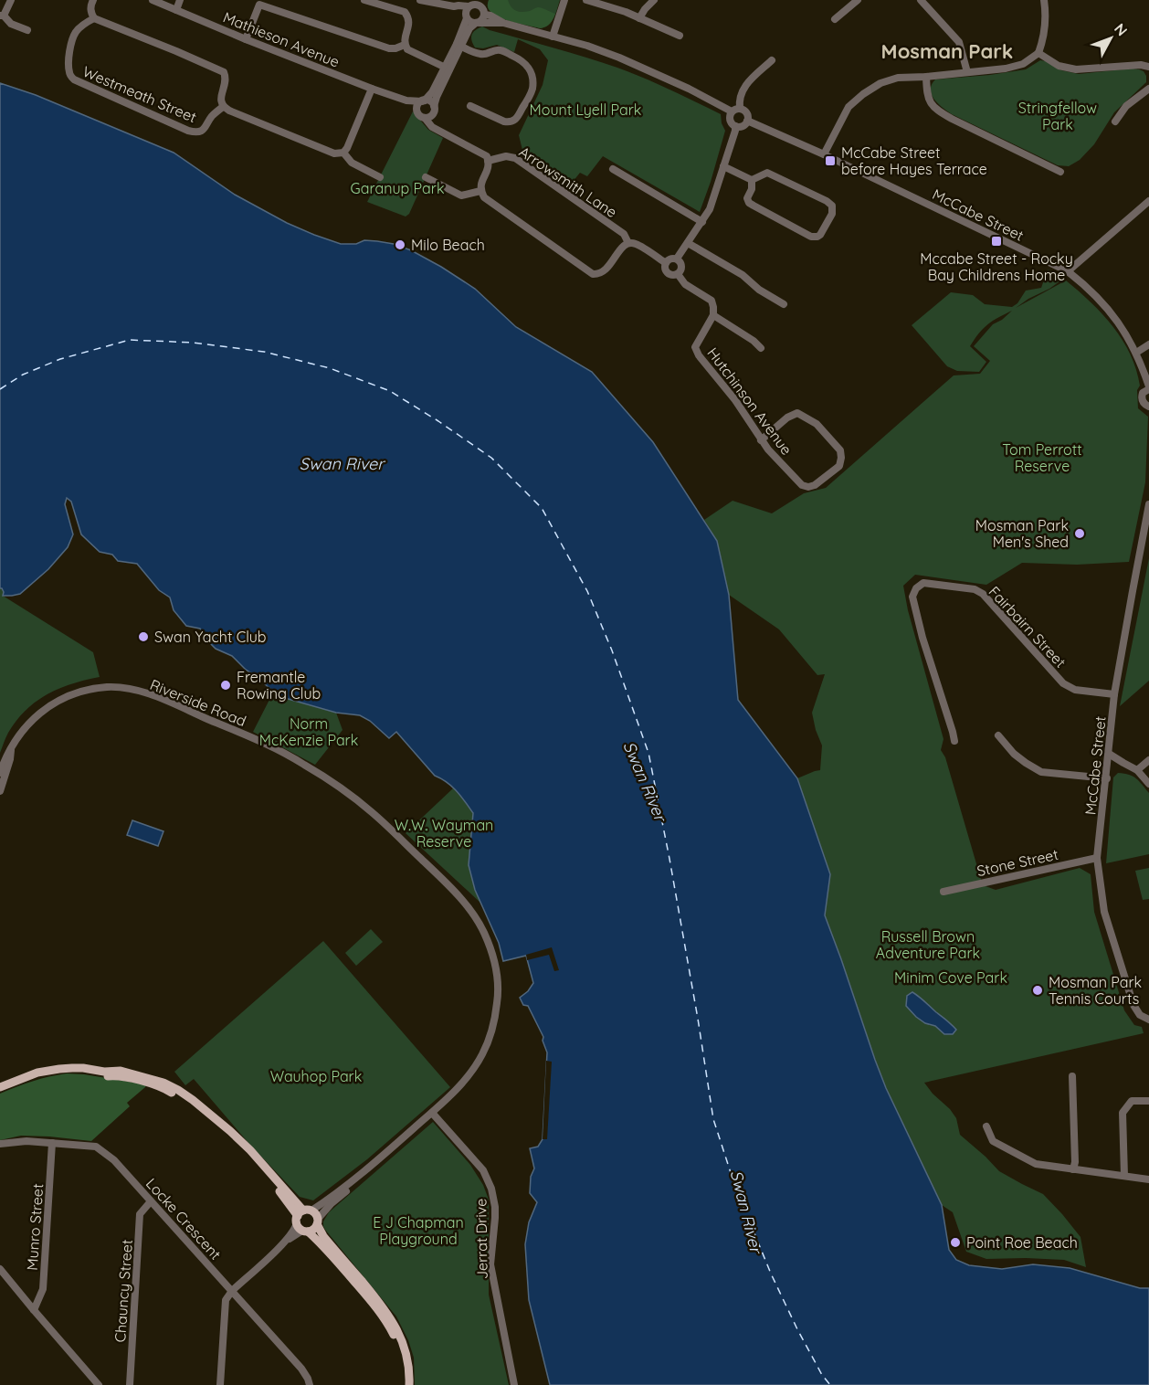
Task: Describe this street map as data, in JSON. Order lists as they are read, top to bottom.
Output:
{
  "streets": {
    "street": [
      "Mathieson Avenue",
      "Westmeath Street",
      "Arrowsmith Lane",
      "McCabe Street",
      "Hutchinson Avenue",
      "Fairbairn Street",
      "Riverside Road",
      "Stone Street",
      "Locke Crescent",
      "Munro Street",
      "Jerrat Drive",
      "Chauncy Street"
    ]
  },
  "crossings": [
    ["McCabe Street", "Fairbairn Street"],
    ["McCabe Street", "Stone Street"],
    ["Riverside Road", "Jerrat Drive"],
    ["Locke Crescent", "Munro Street"],
    ["Locke Crescent", "Chauncy Street"]
  ],
  "districts": ["Mosman Park"],
  "water": ["Swan River"],
  "parks": [
    "Stringfellow Park",
    "Mount Lyell Park",
    "Garanup Park",
    "Tom Perrott Reserve",
    "Norm McKenzie Park",
    "W.W. Wayman Reserve",
    "Russell Brown Adventure Park",
    "Minim Cove Park",
    "Wauhop Park",
    "E J Chapman Playground"
  ],
  "places": {
    "transit": ["McCabe Street before Hayes Terrace", "Mccabe Street - Rocky Bay Childrens Home"],
    "other": [
      "Milo Beach",
      "Mosman Park Men's Shed",
      "Swan Yacht Club",
      "Fremantle Rowing Club",
      "Mosman Park Tennis Courts",
      "Point Roe Beach"
    ]
  },
  "north": "top right"
}
